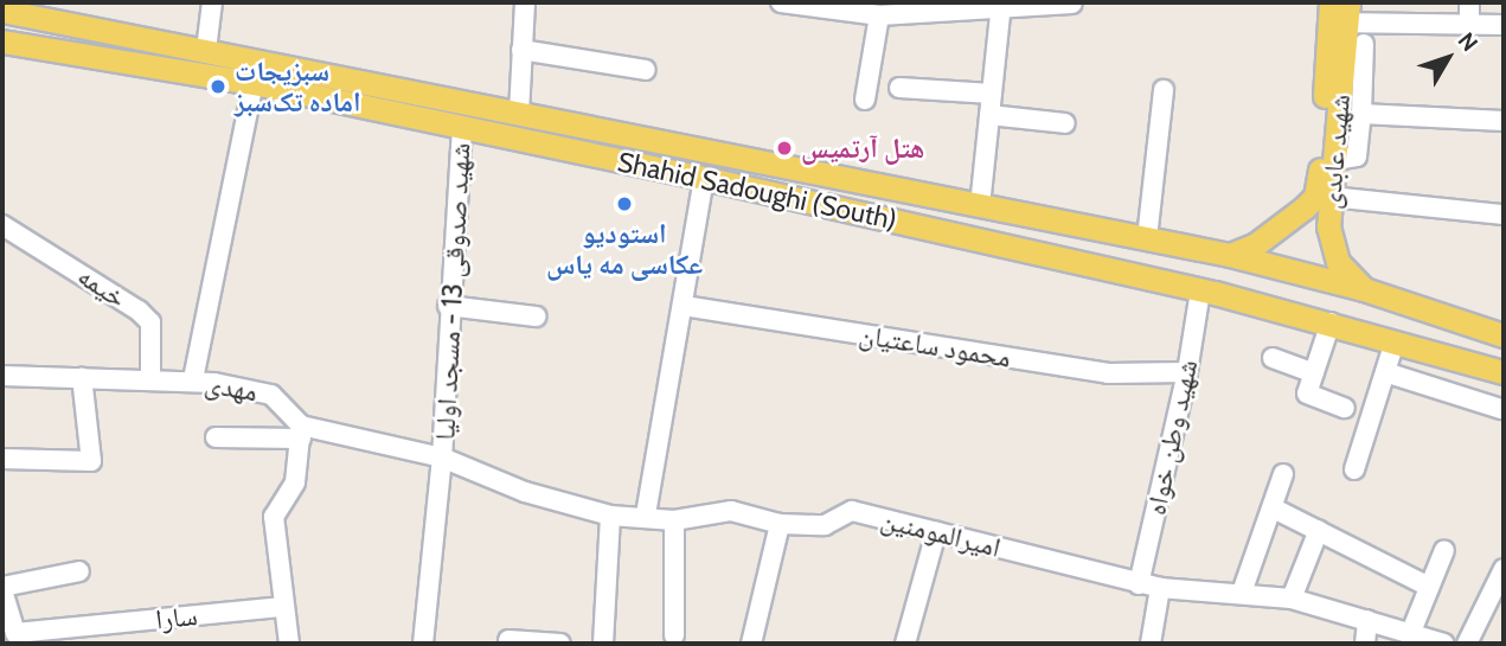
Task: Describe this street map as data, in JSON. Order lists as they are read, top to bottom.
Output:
{
  "streets": {
    "main road": ["شهید عابدی", "Shahid Sadoughi (South)"],
    "street": [
      "خیمه",
      "شهید صدوقی 13 - مسجد اولیا",
      "محمود ساعتیان",
      "مهدی",
      "شهید وطن خواه",
      "امیرالمومنین",
      "سارا"
    ]
  },
  "crossings": [
    ["شهید عابدی", "Shahid Sadoughi (South)"],
    ["Shahid Sadoughi (South)", "شهید صدوقی 13 - مسجد اولیا"],
    ["Shahid Sadoughi (South)", "شهید وطن خواه"],
    ["خیمه", "مهدی"],
    ["شهید صدوقی 13 - مسجد اولیا", "امیرالمومنین"],
    ["محمود ساعتیان", "شهید وطن خواه"],
    ["شهید وطن خواه", "امیرالمومنین"]
  ],
  "places": ["سبزیجات اماده تک‌سبز", "هتل آرتمیس", "استودیو عکاسی مه یاس"],
  "north": "top right"
}
